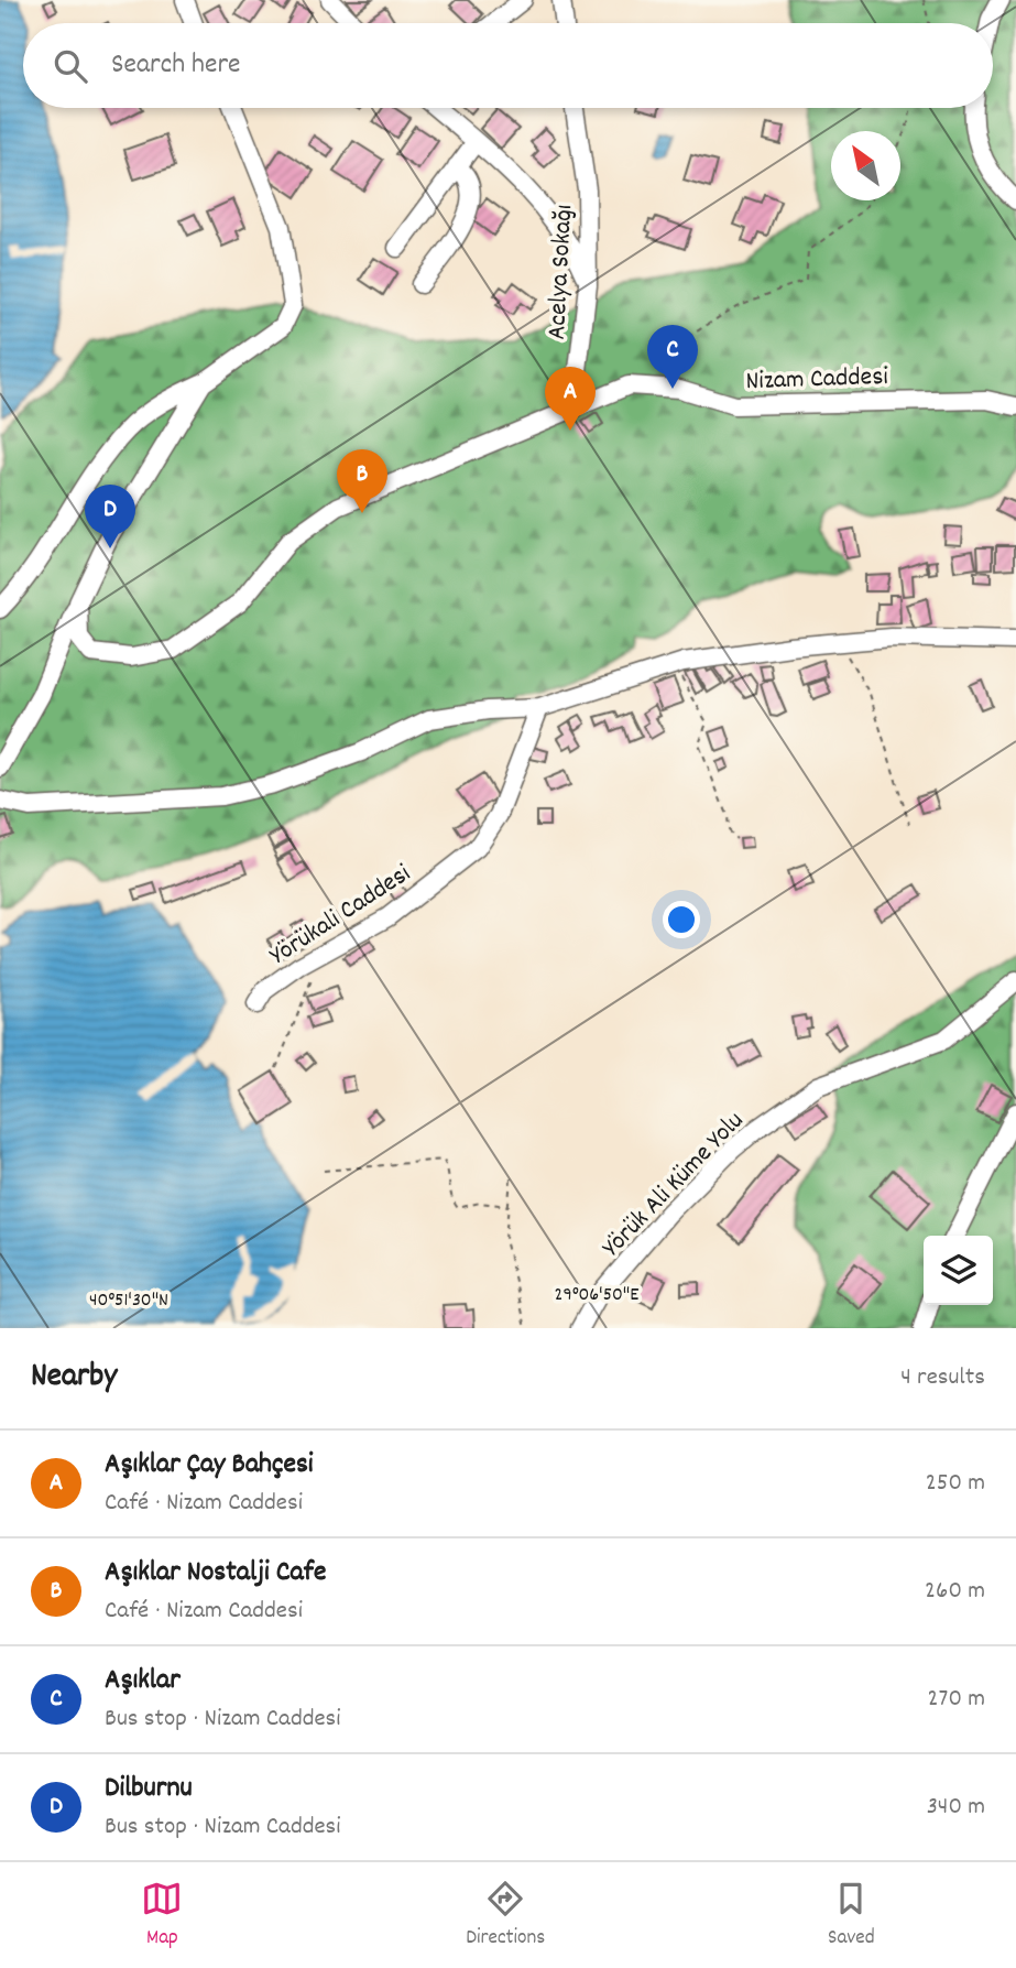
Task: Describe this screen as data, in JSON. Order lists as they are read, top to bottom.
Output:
{
  "streets": {
    "street": [
      "Acelya Sokağı",
      "Nizam Caddesi",
      "Yörükali Caddesi",
      "Yörük Ali Küme Yolu"
    ]
  },
  "crossings": [
    ["Acelya Sokağı", "Nizam Caddesi"]
  ],
  "north": "top left",
  "page": {
    "search": "Search here",
    "pins": [
      "C",
      "A",
      "B",
      "D"
    ],
    "heading": ["Nearby", "4 results"],
    "list": [
      {
        "mark": "A",
        "name": "Aşıklar Çay Bahçesi",
        "note": "Café · Nizam Caddesi",
        "value": "250 m"
      },
      {
        "mark": "B",
        "name": "Aşıklar Nostalji Cafe",
        "note": "Café · Nizam Caddesi",
        "value": "260 m"
      },
      {
        "mark": "C",
        "name": "Aşıklar",
        "note": "Bus stop · Nizam Caddesi",
        "value": "270 m"
      },
      {
        "mark": "D",
        "name": "Dilburnu",
        "note": "Bus stop · Nizam Caddesi",
        "value": "340 m"
      }
    ],
    "nav": ["Map", "Directions", "Saved"]
  },
  "coordinates": ["29°06'50\"E", "40°51'30\"N"]
}
